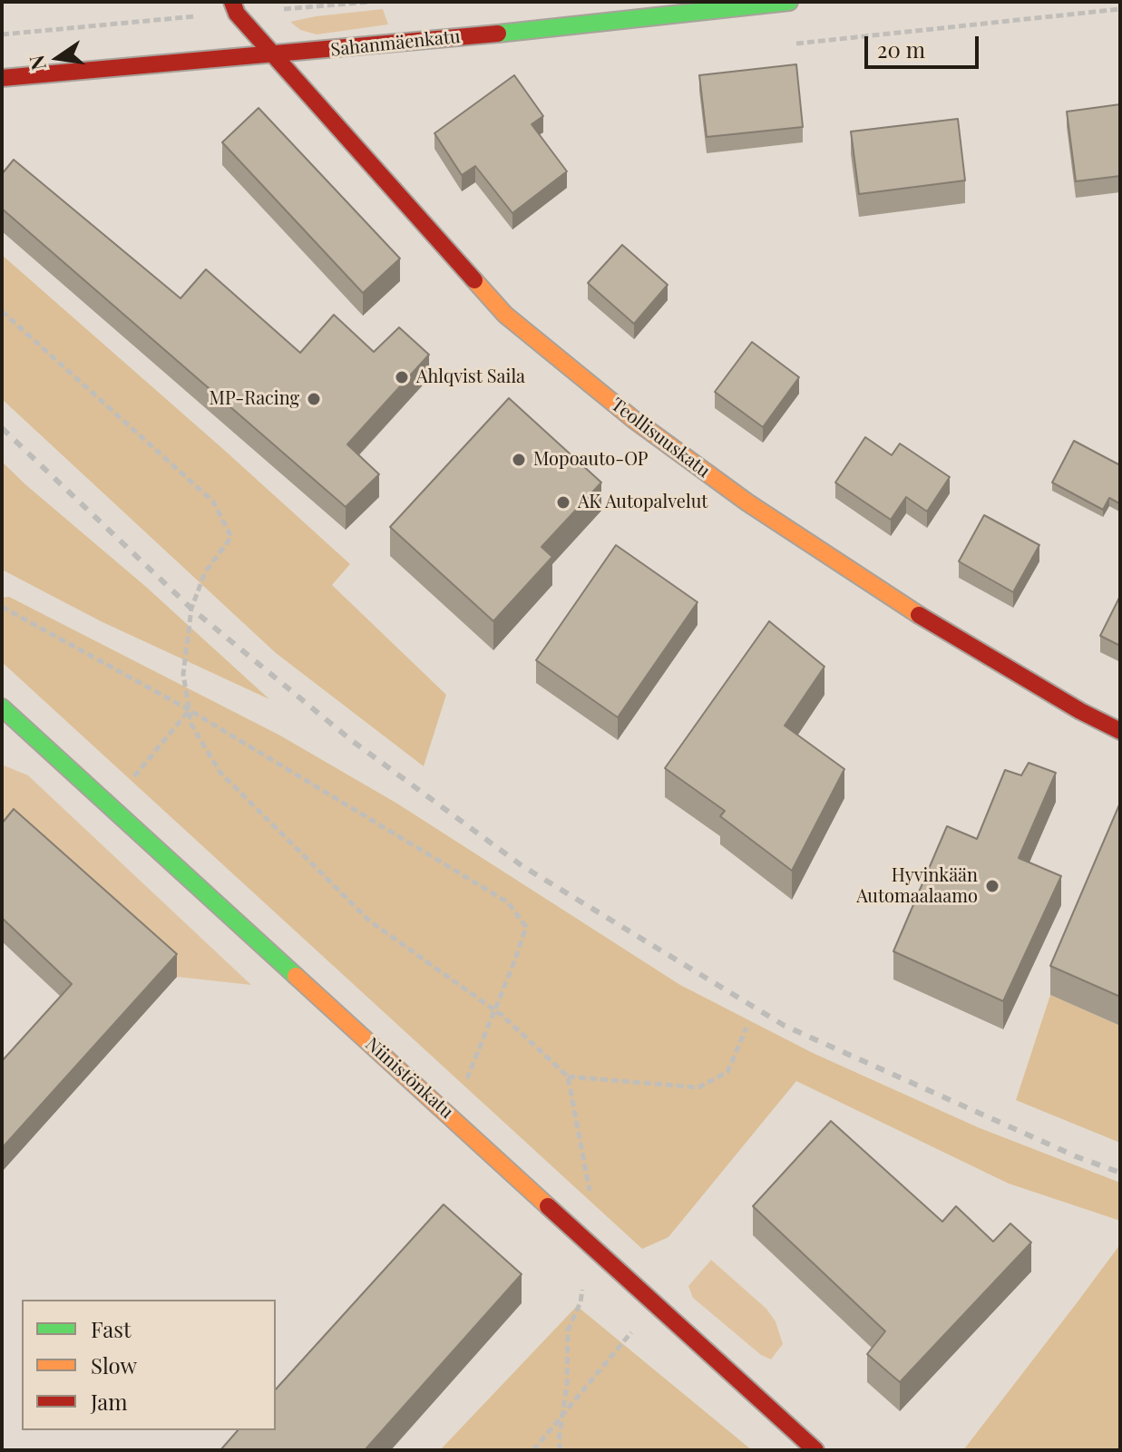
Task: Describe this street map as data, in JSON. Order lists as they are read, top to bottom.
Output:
{
  "streets": {
    "street": ["Sahanmäenkatu", "Teollisuuskatu", "Niinistönkatu"]
  },
  "crossings": [
    ["Sahanmäenkatu", "Teollisuuskatu"]
  ],
  "places": [
    "Ahlqvist Saila",
    "MP-Racing",
    "Mopoauto-OP",
    "AK Autopalvelut",
    "Hyvinkään Automaalaamo"
  ],
  "legend": ["Fast", "Slow", "Jam"],
  "scale_bar": "20 m",
  "north": "left"
}
